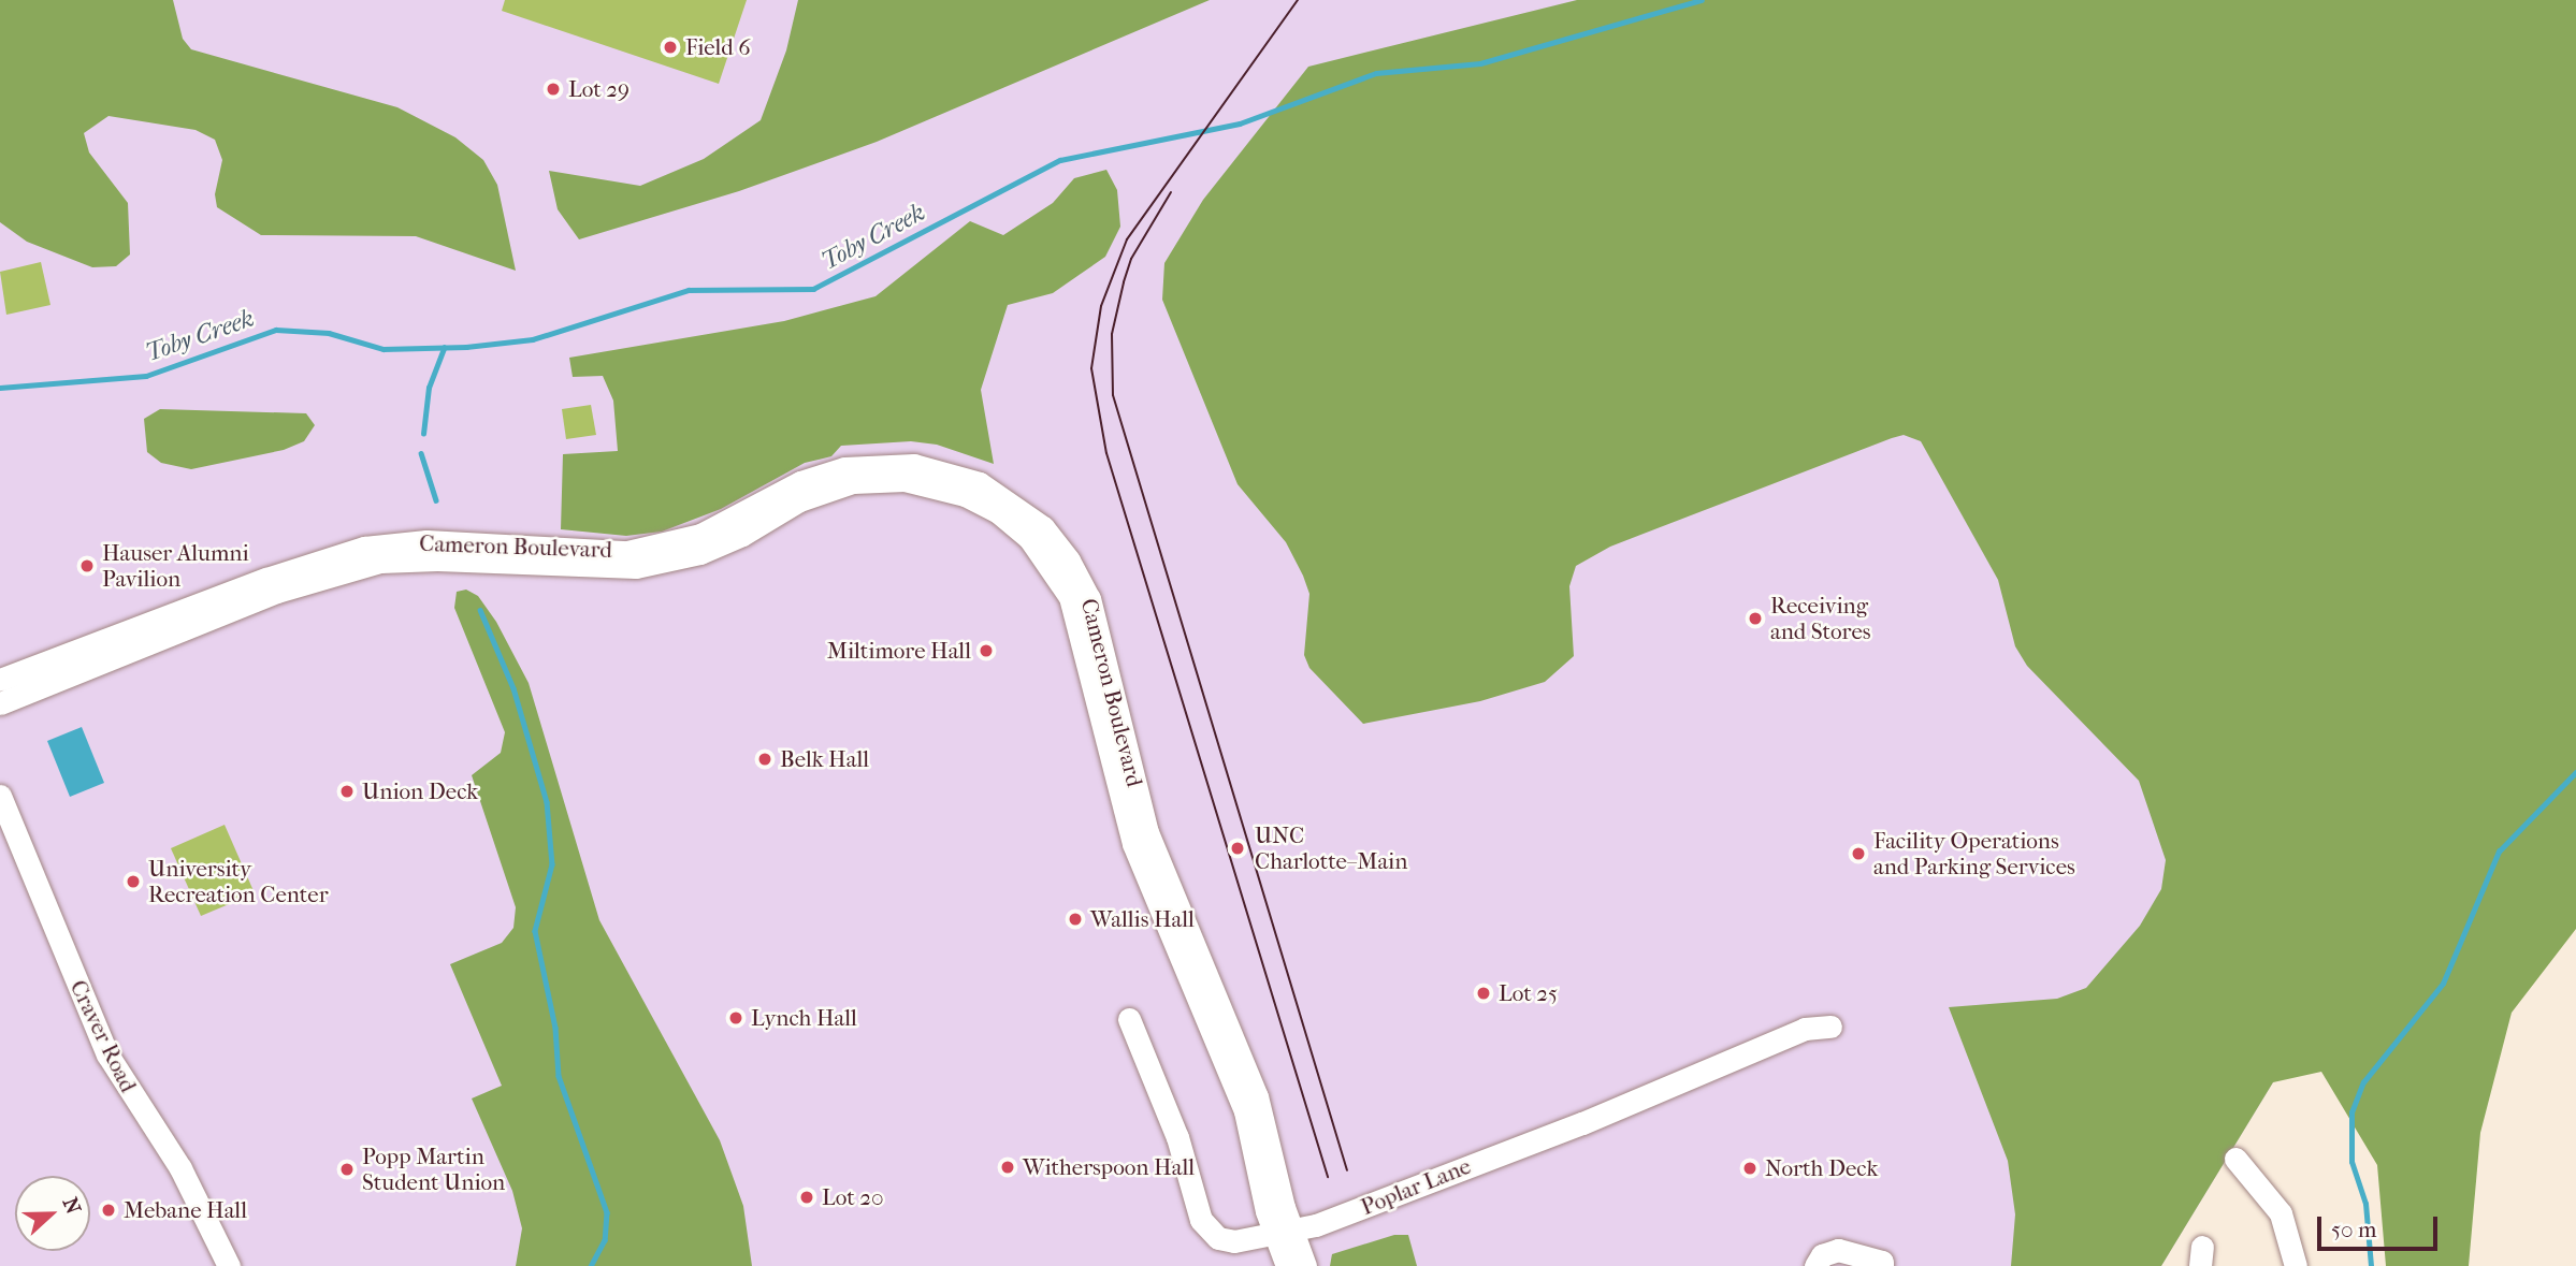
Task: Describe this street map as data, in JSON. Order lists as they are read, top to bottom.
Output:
{
  "streets": {
    "street": ["Cameron Boulevard", "Craver Road", "Poplar Lane"]
  },
  "crossings": [
    ["Cameron Boulevard", "Poplar Lane"]
  ],
  "water": ["Toby Creek"],
  "places": [
    "Field 6",
    "Lot 29",
    "Hauser Alumni Pavilion",
    "Receiving and Stores",
    "Miltimore Hall",
    "Belk Hall",
    "Union Deck",
    "UNC Charlotte–Main",
    "Facility Operations and Parking Services",
    "University Recreation Center",
    "Wallis Hall",
    "Lot 25",
    "Lynch Hall",
    "Witherspoon Hall",
    "North Deck",
    "Popp Martin Student Union",
    "Lot 20",
    "Mebane Hall"
  ],
  "scale_bar": "50 m",
  "north": "right"
}
